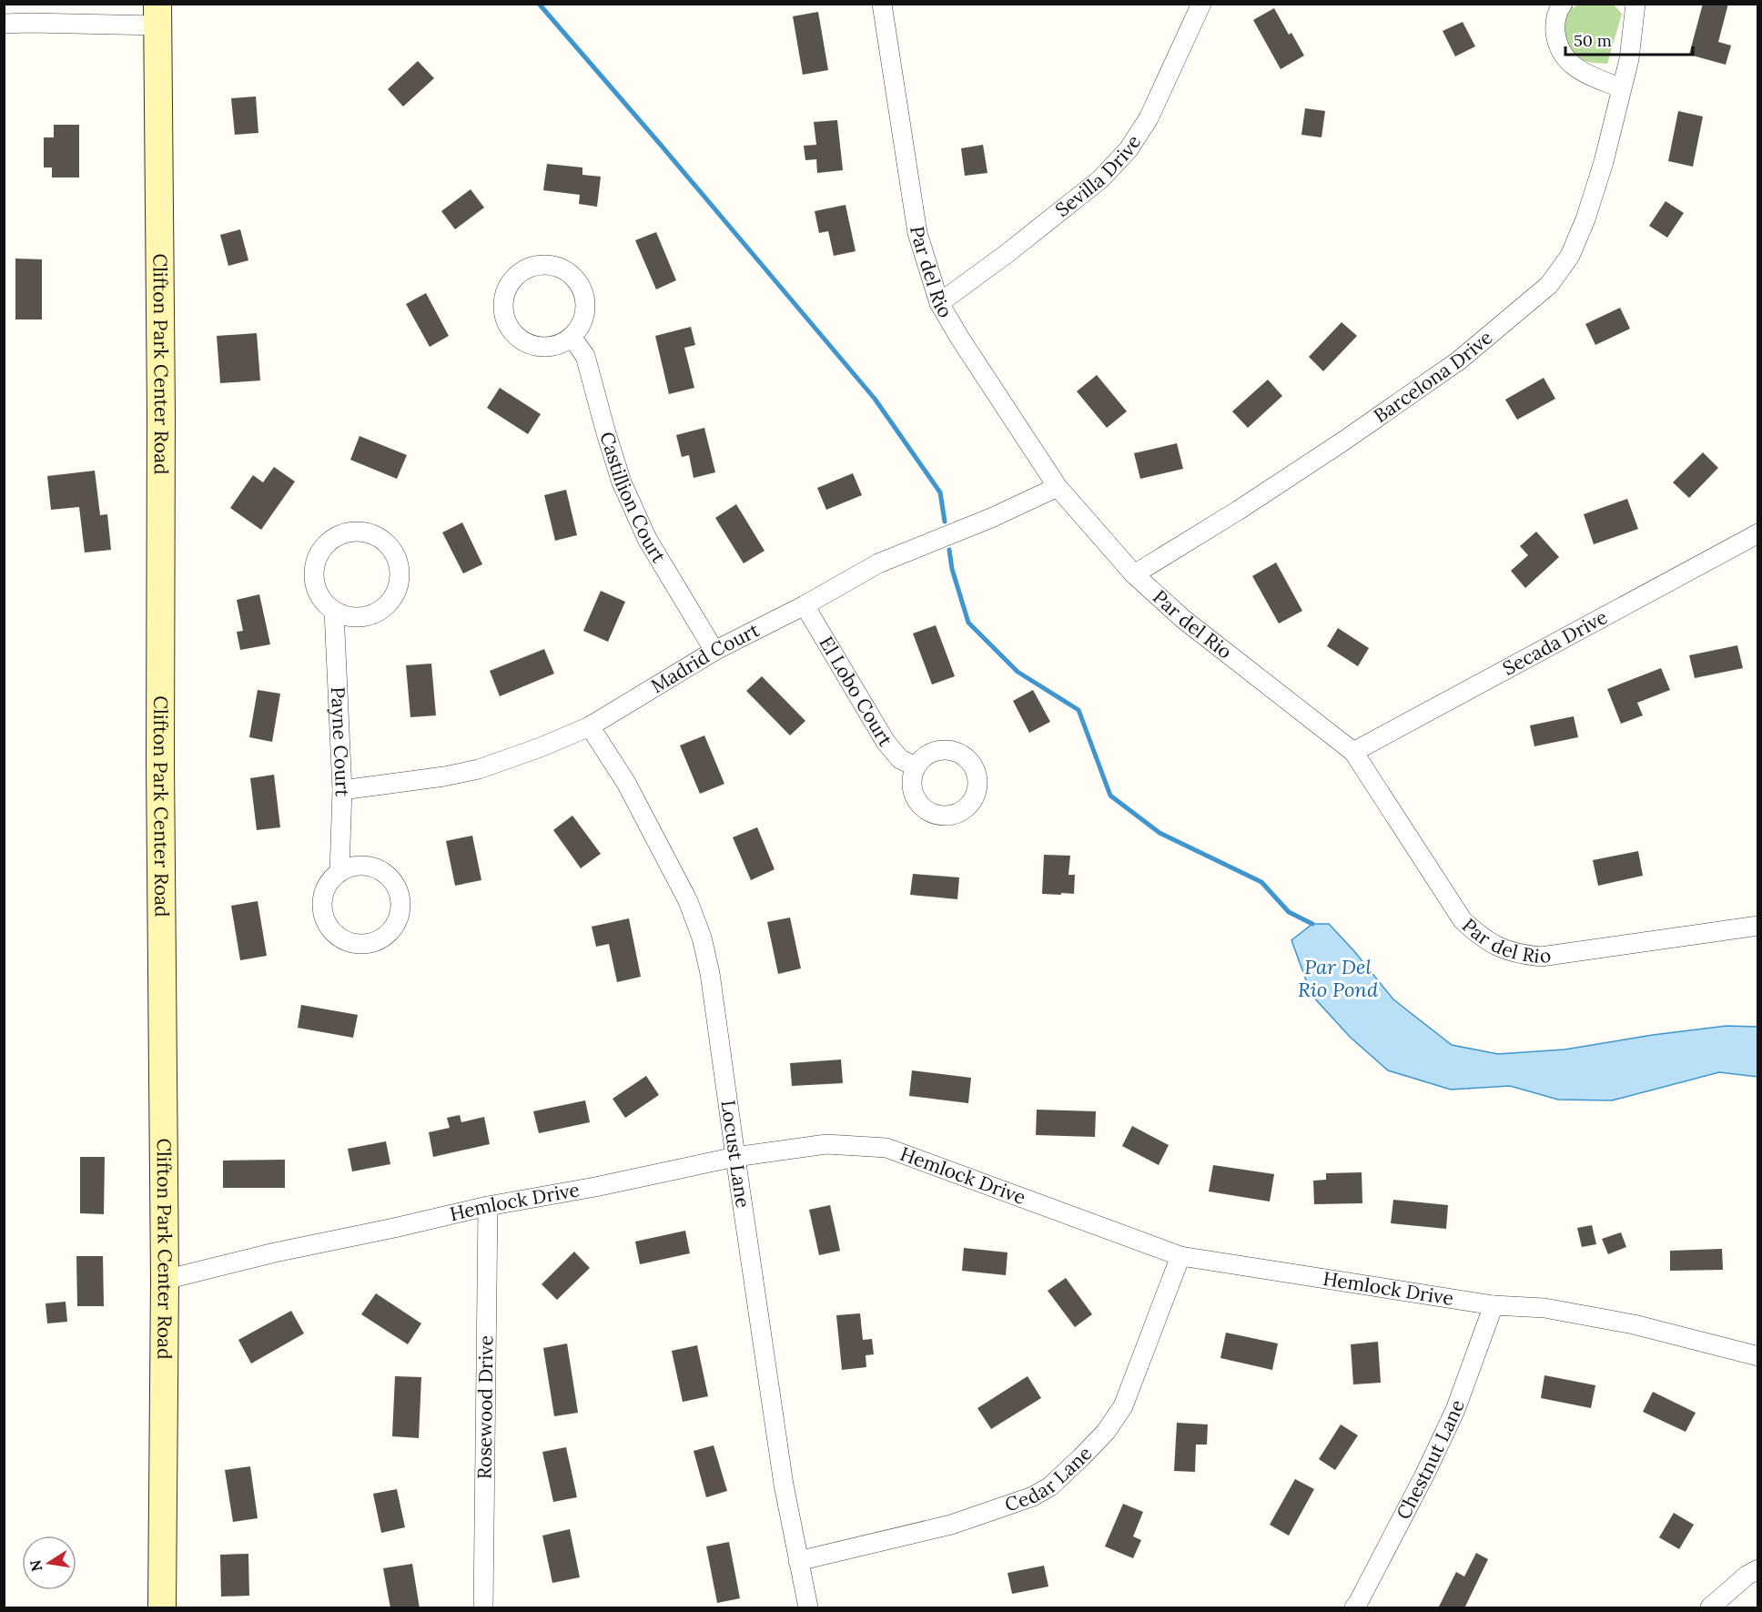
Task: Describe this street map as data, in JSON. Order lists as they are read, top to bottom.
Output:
{
  "streets": {
    "street": [
      "Sevilla Drive",
      "Par del Rio",
      "Clifton Park Center Road",
      "Barcelona Drive",
      "Castillion Court",
      "Secada Drive",
      "Madrid Court",
      "El Lobo Court",
      "Payne Court",
      "Locust Lane",
      "Hemlock Drive",
      "Rosewood Drive",
      "Chestnut Lane",
      "Cedar Lane"
    ]
  },
  "crossings": [
    ["Sevilla Drive", "Par del Rio"],
    ["Par del Rio", "Barcelona Drive"],
    ["Par del Rio", "Secada Drive"],
    ["Par del Rio", "Madrid Court"],
    ["Clifton Park Center Road", "Hemlock Drive"],
    ["Castillion Court", "Madrid Court"],
    ["Madrid Court", "El Lobo Court"],
    ["Madrid Court", "Payne Court"],
    ["Madrid Court", "Locust Lane"],
    ["Locust Lane", "Hemlock Drive"],
    ["Locust Lane", "Cedar Lane"],
    ["Hemlock Drive", "Rosewood Drive"],
    ["Hemlock Drive", "Chestnut Lane"],
    ["Hemlock Drive", "Cedar Lane"]
  ],
  "water": ["Par Del Rio Pond"],
  "scale_bar": "50 m",
  "north": "left"
}
